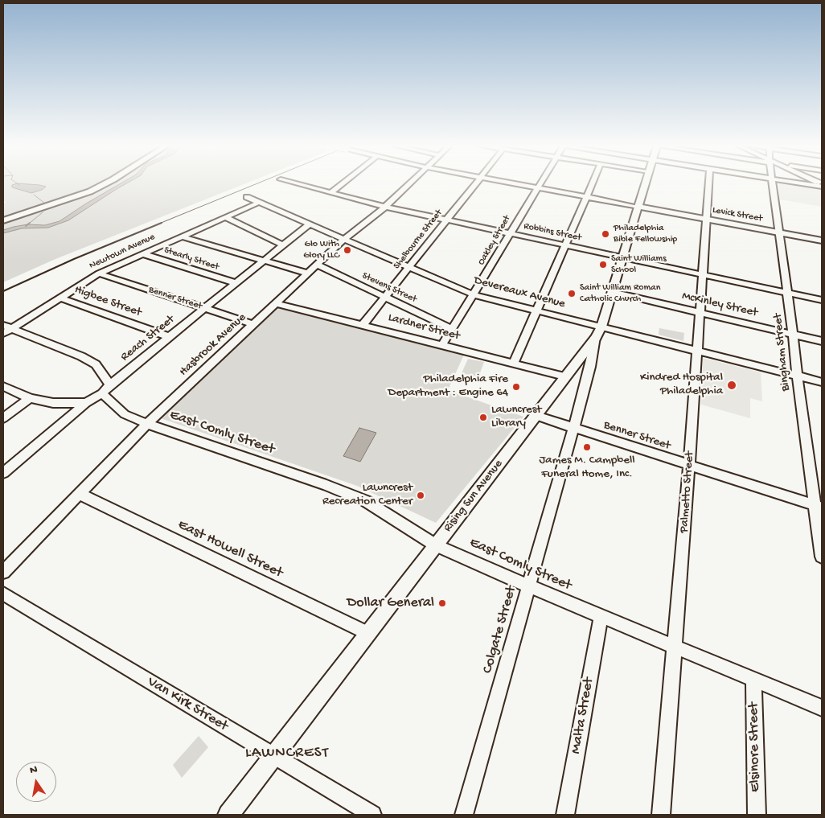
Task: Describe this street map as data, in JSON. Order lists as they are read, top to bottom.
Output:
{
  "streets": {
    "main road": ["Levick Street", "Rising Sun Avenue"],
    "street": [
      "Robbins Street",
      "Shelbourne Street",
      "Oakley Street",
      "Newtown Avenue",
      "Stearly Street",
      "Stevens Street",
      "Devereaux Avenue",
      "Benner Street",
      "Higbee Street",
      "McKinley Street",
      "Lardner Street",
      "Reach Street",
      "Hasbrook Avenue",
      "Bingham Street",
      "East Comly Street",
      "Palmetto Street",
      "East Howell Street",
      "Colgate Street",
      "Van Kirk Street",
      "Malta Street",
      "Elsinore Street"
    ]
  },
  "crossings": [
    ["Levick Street", "Oakley Street"],
    ["Levick Street", "Bingham Street"],
    ["Levick Street", "Palmetto Street"],
    ["Levick Street", "Rising Sun Avenue"],
    ["Robbins Street", "Shelbourne Street"],
    ["Robbins Street", "Oakley Street"],
    ["Robbins Street", "Hasbrook Avenue"],
    ["Robbins Street", "Bingham Street"],
    ["Robbins Street", "Palmetto Street"],
    ["Robbins Street", "Rising Sun Avenue"],
    ["Shelbourne Street", "Stevens Street"],
    ["Shelbourne Street", "Devereaux Avenue"],
    ["Shelbourne Street", "Lardner Street"],
    ["Oakley Street", "Stevens Street"],
    ["Oakley Street", "Devereaux Avenue"],
    ["Oakley Street", "Lardner Street"],
    ["Newtown Avenue", "Stearly Street"],
    ["Newtown Avenue", "Devereaux Avenue"],
    ["Newtown Avenue", "Benner Street"],
    ["Newtown Avenue", "Higbee Street"],
    ["Newtown Avenue", "East Comly Street"],
    ["Stearly Street", "Reach Street"],
    ["Stevens Street", "Hasbrook Avenue"],
    ["Devereaux Avenue", "Reach Street"],
    ["Devereaux Avenue", "Hasbrook Avenue"],
    ["Devereaux Avenue", "Bingham Street"],
    ["Devereaux Avenue", "Palmetto Street"],
    ["Devereaux Avenue", "Rising Sun Avenue"],
    ["Devereaux Avenue", "Colgate Street"],
    ["Benner Street", "Reach Street"],
    ["Benner Street", "Hasbrook Avenue"],
    ["Benner Street", "Bingham Street"],
    ["Benner Street", "Palmetto Street"],
    ["Benner Street", "Rising Sun Avenue"],
    ["Benner Street", "Colgate Street"],
    ["Higbee Street", "Reach Street"],
    ["McKinley Street", "Bingham Street"],
    ["McKinley Street", "Palmetto Street"],
    ["McKinley Street", "Rising Sun Avenue"],
    ["Lardner Street", "Hasbrook Avenue"],
    ["Lardner Street", "Rising Sun Avenue"],
    ["Reach Street", "East Comly Street"],
    ["Hasbrook Avenue", "East Comly Street"],
    ["Hasbrook Avenue", "East Howell Street"],
    ["East Comly Street", "Palmetto Street"],
    ["East Comly Street", "Rising Sun Avenue"],
    ["East Comly Street", "Colgate Street"],
    ["East Comly Street", "Malta Street"],
    ["East Comly Street", "Elsinore Street"],
    ["Rising Sun Avenue", "East Howell Street"],
    ["Rising Sun Avenue", "Colgate Street"],
    ["Rising Sun Avenue", "Van Kirk Street"]
  ],
  "districts": ["LAWNCREST"],
  "places": [
    "Philadelphia Bible Fellowship",
    "Glo With Glory LLC",
    "Saint Williams School",
    "Saint William Roman Catholic Church",
    "Kindred Hospital Philadelphia",
    "Philadelphia Fire Department : Engine 64",
    "Lawncrest Library",
    "James M. Campbell Funeral Home, Inc.",
    "Lawncrest Recreation Center",
    "Dollar General"
  ],
  "north": "top"
}
